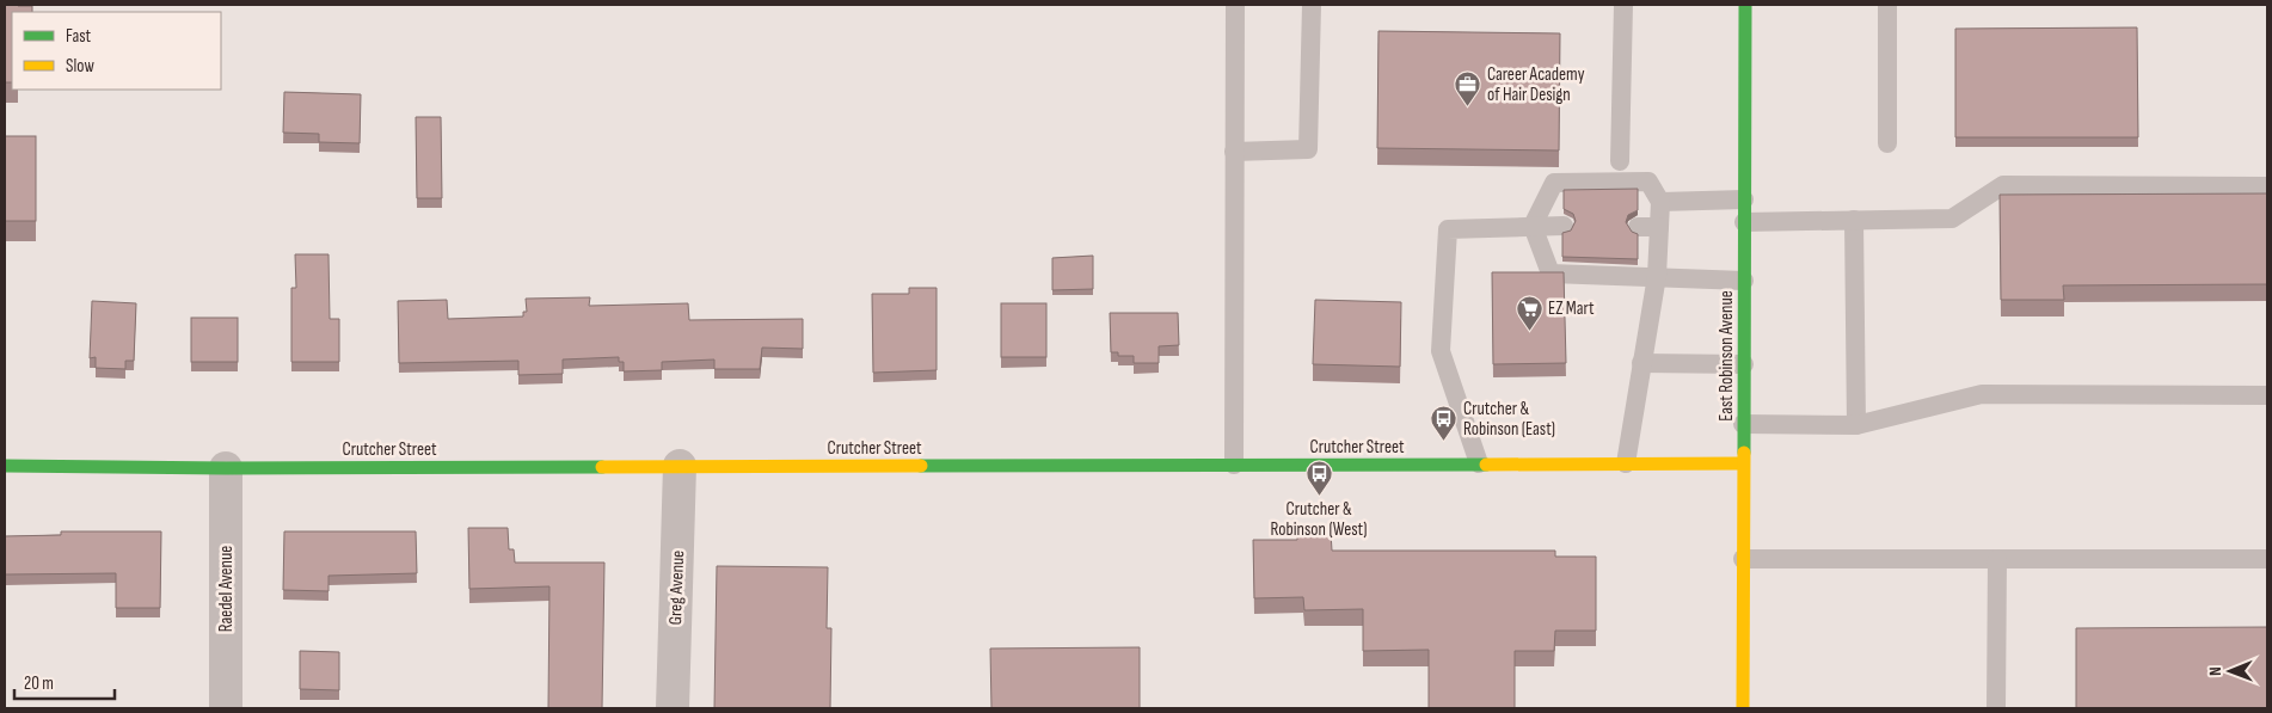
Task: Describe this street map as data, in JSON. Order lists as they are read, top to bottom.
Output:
{
  "streets": {
    "main road": ["East Robinson Avenue", "Crutcher Street"],
    "street": ["Greg Avenue", "Raedel Avenue"]
  },
  "crossings": [
    ["East Robinson Avenue", "Crutcher Street"],
    ["Crutcher Street", "Greg Avenue"],
    ["Crutcher Street", "Raedel Avenue"]
  ],
  "places": {
    "office": ["Career Academy of Hair Design"],
    "supermarket": ["EZ Mart"],
    "bus stop": ["Crutcher & Robinson (East)", "Crutcher & Robinson (West)"]
  },
  "legend": ["Fast", "Slow"],
  "scale_bar": "20 m",
  "north": "left"
}
